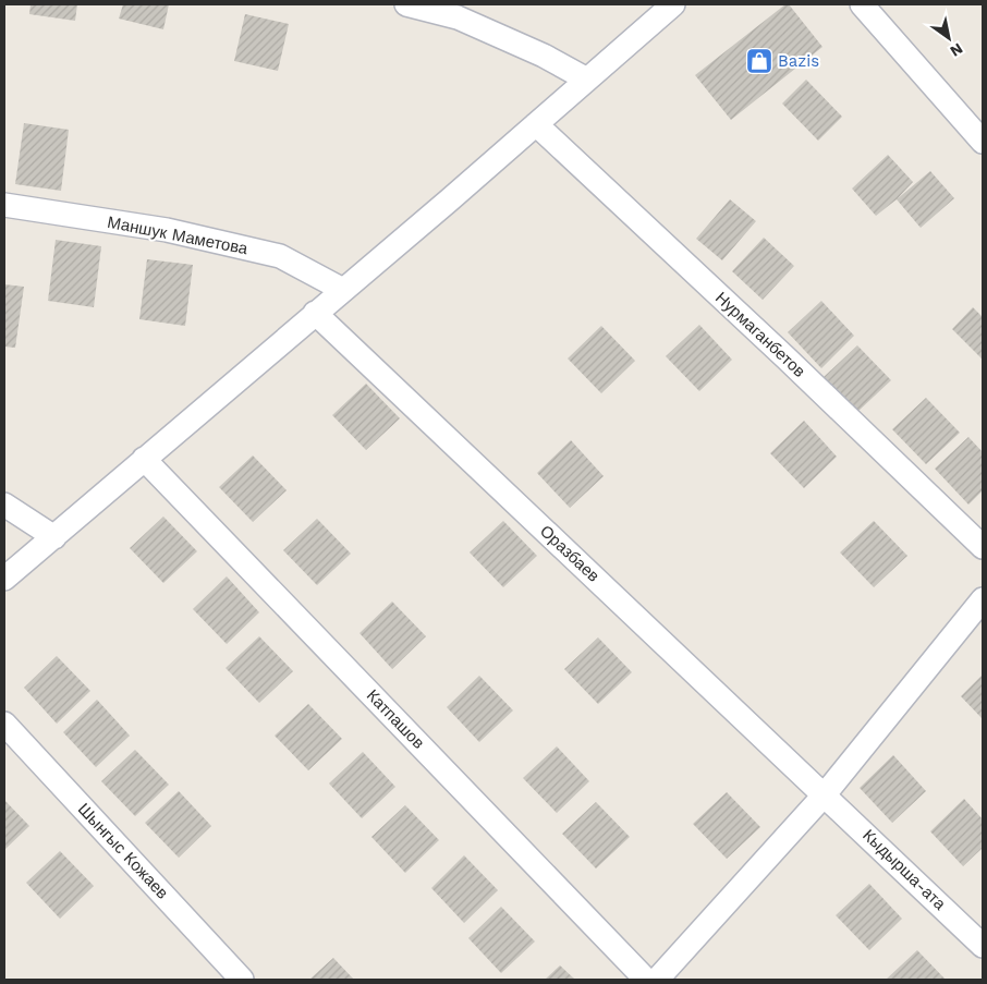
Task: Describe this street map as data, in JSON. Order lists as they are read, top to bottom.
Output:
{
  "streets": {
    "street": [
      "Маншук Маметова",
      "Нурмаганбетов",
      "Оразбаев",
      "Катпашов",
      "Шынгыс Кожаев",
      "Кыдырша-ата"
    ]
  },
  "crossings": [
    ["Оразбаев", "Кыдырша-ата"]
  ],
  "places": {
    "shop": ["Bazis"]
  },
  "north": "bottom right"
}
